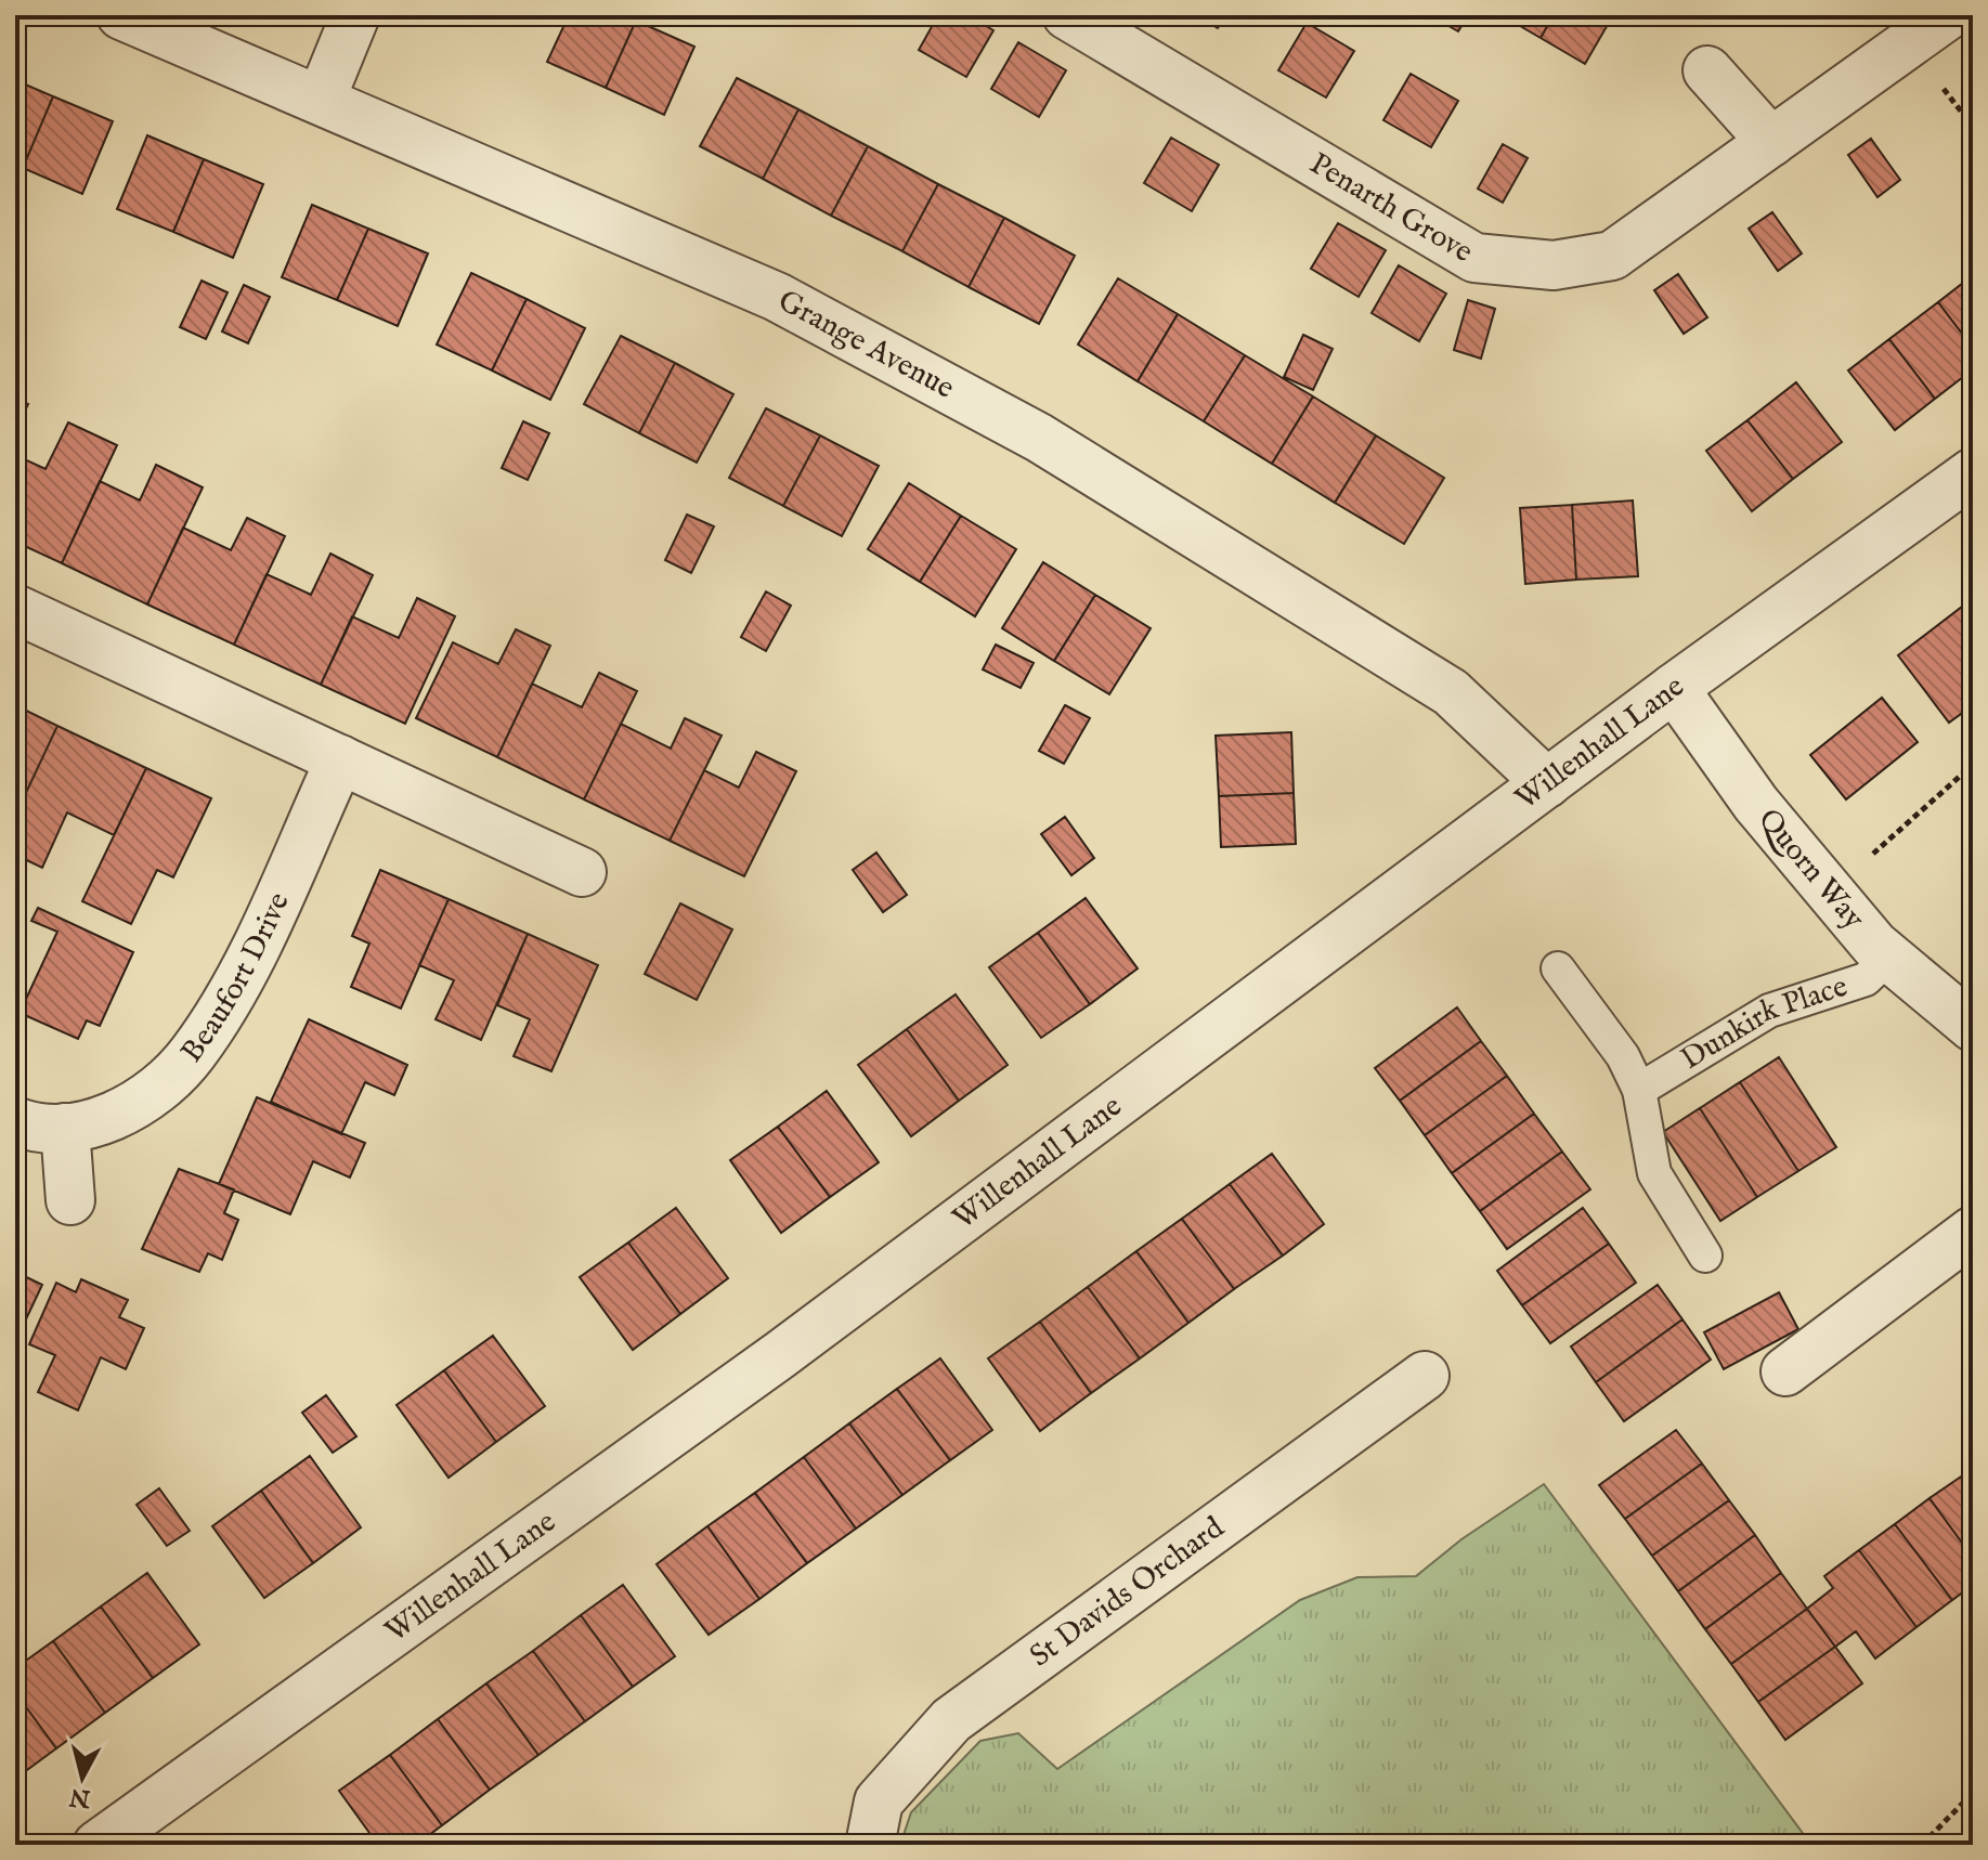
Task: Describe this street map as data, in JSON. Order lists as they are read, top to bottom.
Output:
{
  "streets": {
    "street": [
      "Penarth Grove",
      "Grange Avenue",
      "Willenhall Lane",
      "Quorn Way",
      "Beaufort Drive",
      "St Davids Orchard"
    ],
    "lane": ["Dunkirk Place"]
  },
  "crossings": [
    ["Grange Avenue", "Willenhall Lane"],
    ["Willenhall Lane", "Quorn Way"],
    ["Quorn Way", "Dunkirk Place"]
  ],
  "north": "bottom"
}
